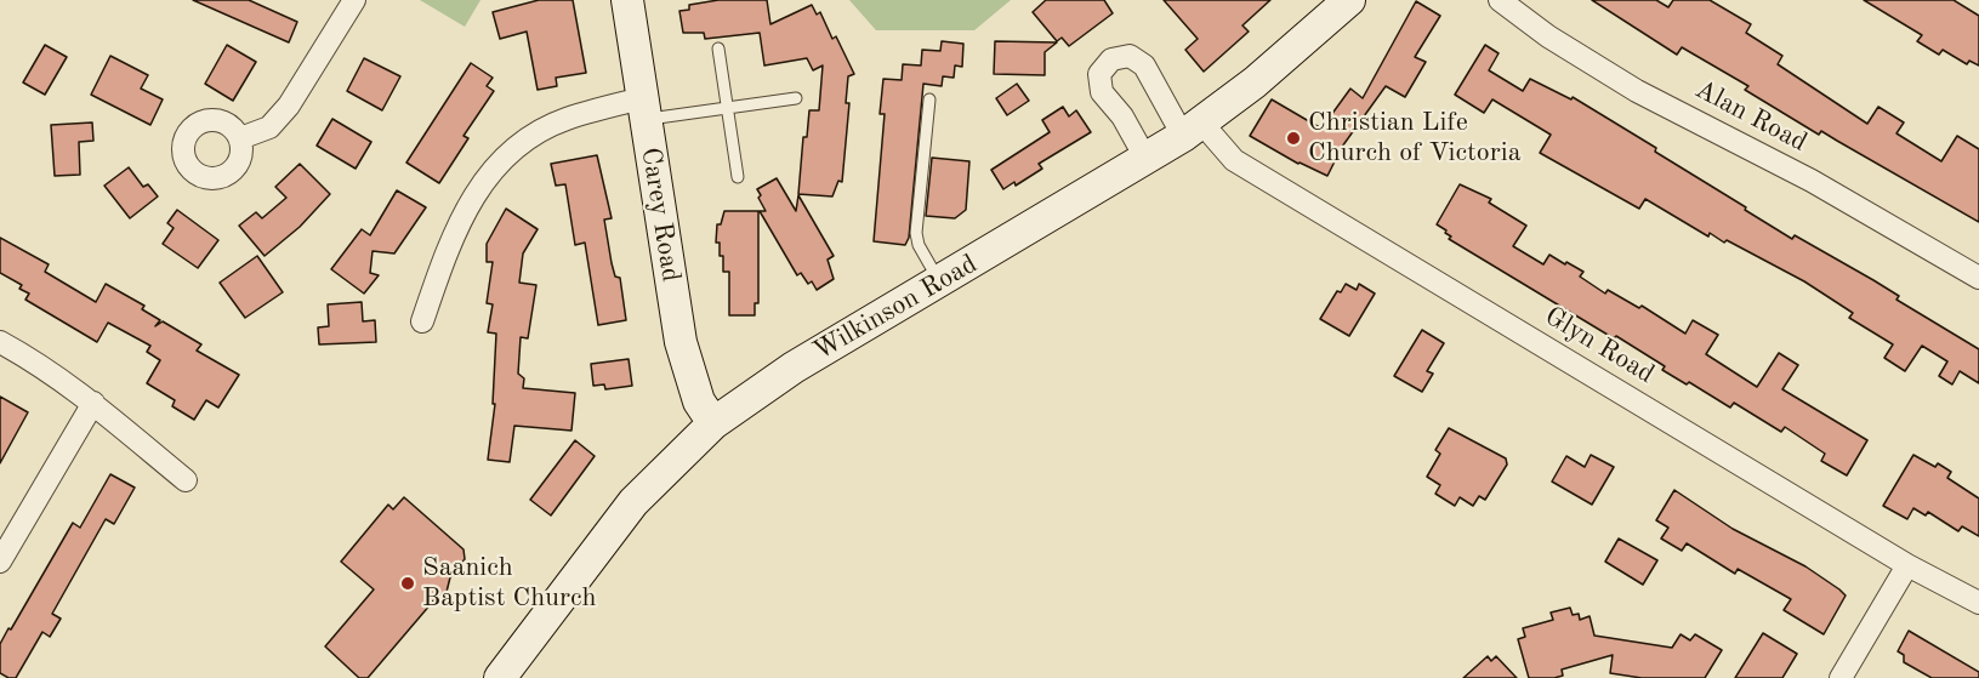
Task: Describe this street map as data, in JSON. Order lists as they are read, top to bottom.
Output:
{
  "streets": {
    "main road": ["Carey Road", "Wilkinson Road"],
    "street": ["Alan Road", "Glyn Road"]
  },
  "crossings": [
    ["Carey Road", "Wilkinson Road"],
    ["Wilkinson Road", "Glyn Road"]
  ],
  "places": ["Christian Life Church of Victoria", "Saanich Baptist Church"]
}
